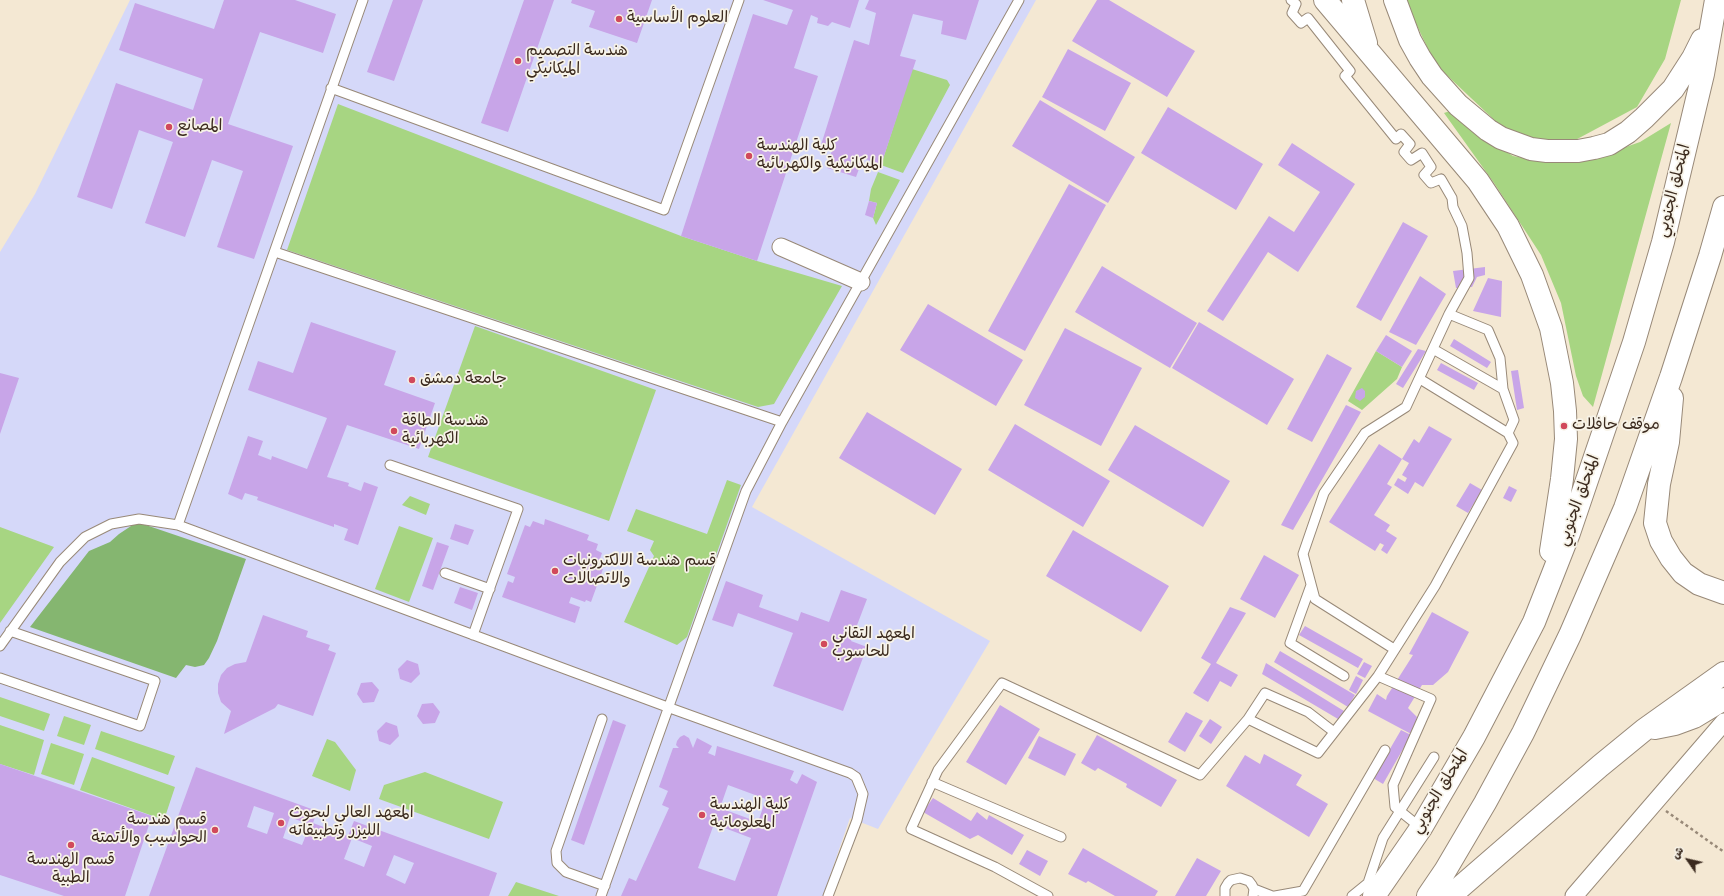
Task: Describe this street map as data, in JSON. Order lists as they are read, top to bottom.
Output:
{
  "streets": {
    "highway": ["المتحلق الجنوبي"]
  },
  "places": [
    "العلوم الأساسية",
    "هندسة التصميم الميكانيكي",
    "المصانع",
    "كلية الهندسة الميكانيكية والكهربائية",
    "جامعة دمشق",
    "موقف حافلات",
    "هندسة الطاقة الكهربائية",
    "قسم هندسة الالكترونيات والاتصالات",
    "المعهد التقاني للحاسوب",
    "كلية الهندسة المعلوماتية",
    "المعهد العالي لبحوث الليزر وتطبيقاته",
    "قسم هندسة الحواسيب والأتمتة",
    "قسم الهندسة الطبية"
  ],
  "north": "top left"
}
